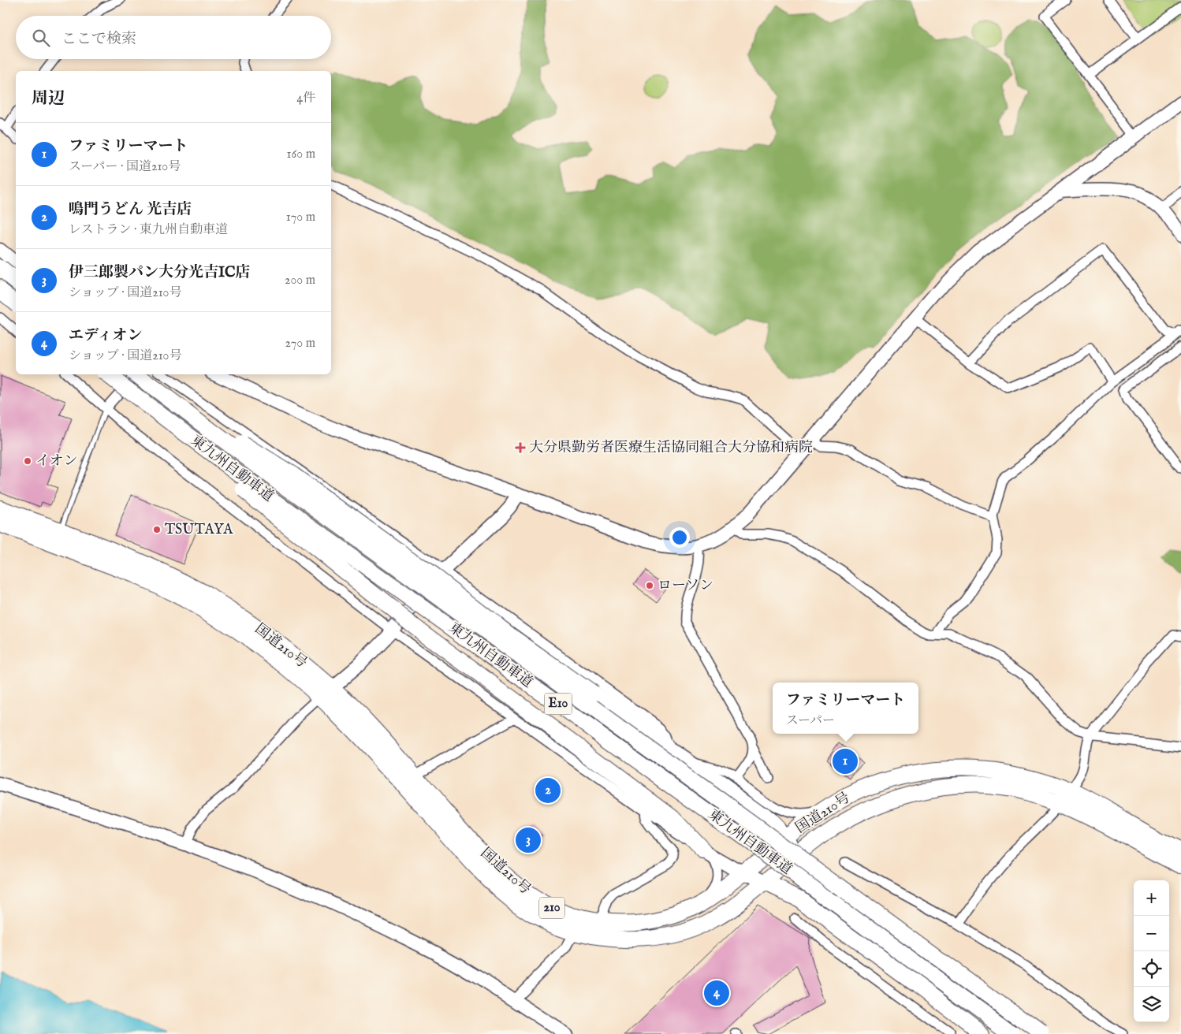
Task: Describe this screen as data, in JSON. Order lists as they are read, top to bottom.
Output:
{
  "streets": {
    "highway": [
      "東九州自動車道",
      "国道210号",
      "E10",
      "210"
    ]
  },
  "places": {
    "health": ["大分県勤労者医療生活協同組合大分協和病院"],
    "other": ["イオン", "TSUTAYA", "ローソン"]
  },
  "page": {
    "search": "ここで検索",
    "heading": ["周辺", "4件"],
    "list": [
      {
        "mark": "1",
        "name": "ファミリーマート",
        "note": "スーパー · 国道210号",
        "value": "160 m"
      },
      {
        "mark": "2",
        "name": "鳴門うどん 光吉店",
        "note": "レストラン · 東九州自動車道",
        "value": "170 m"
      },
      {
        "mark": "3",
        "name": "伊三郎製パン大分光吉IC店",
        "note": "ショップ · 国道210号",
        "value": "200 m"
      },
      {
        "mark": "4",
        "name": "エディオン",
        "note": "ショップ · 国道210号",
        "value": "270 m"
      }
    ],
    "popup": ["ファミリーマート", "スーパー"],
    "pins": [
      "1",
      "2",
      "3",
      "4"
    ],
    "map_buttons": ["+", "−"]
  }
}
